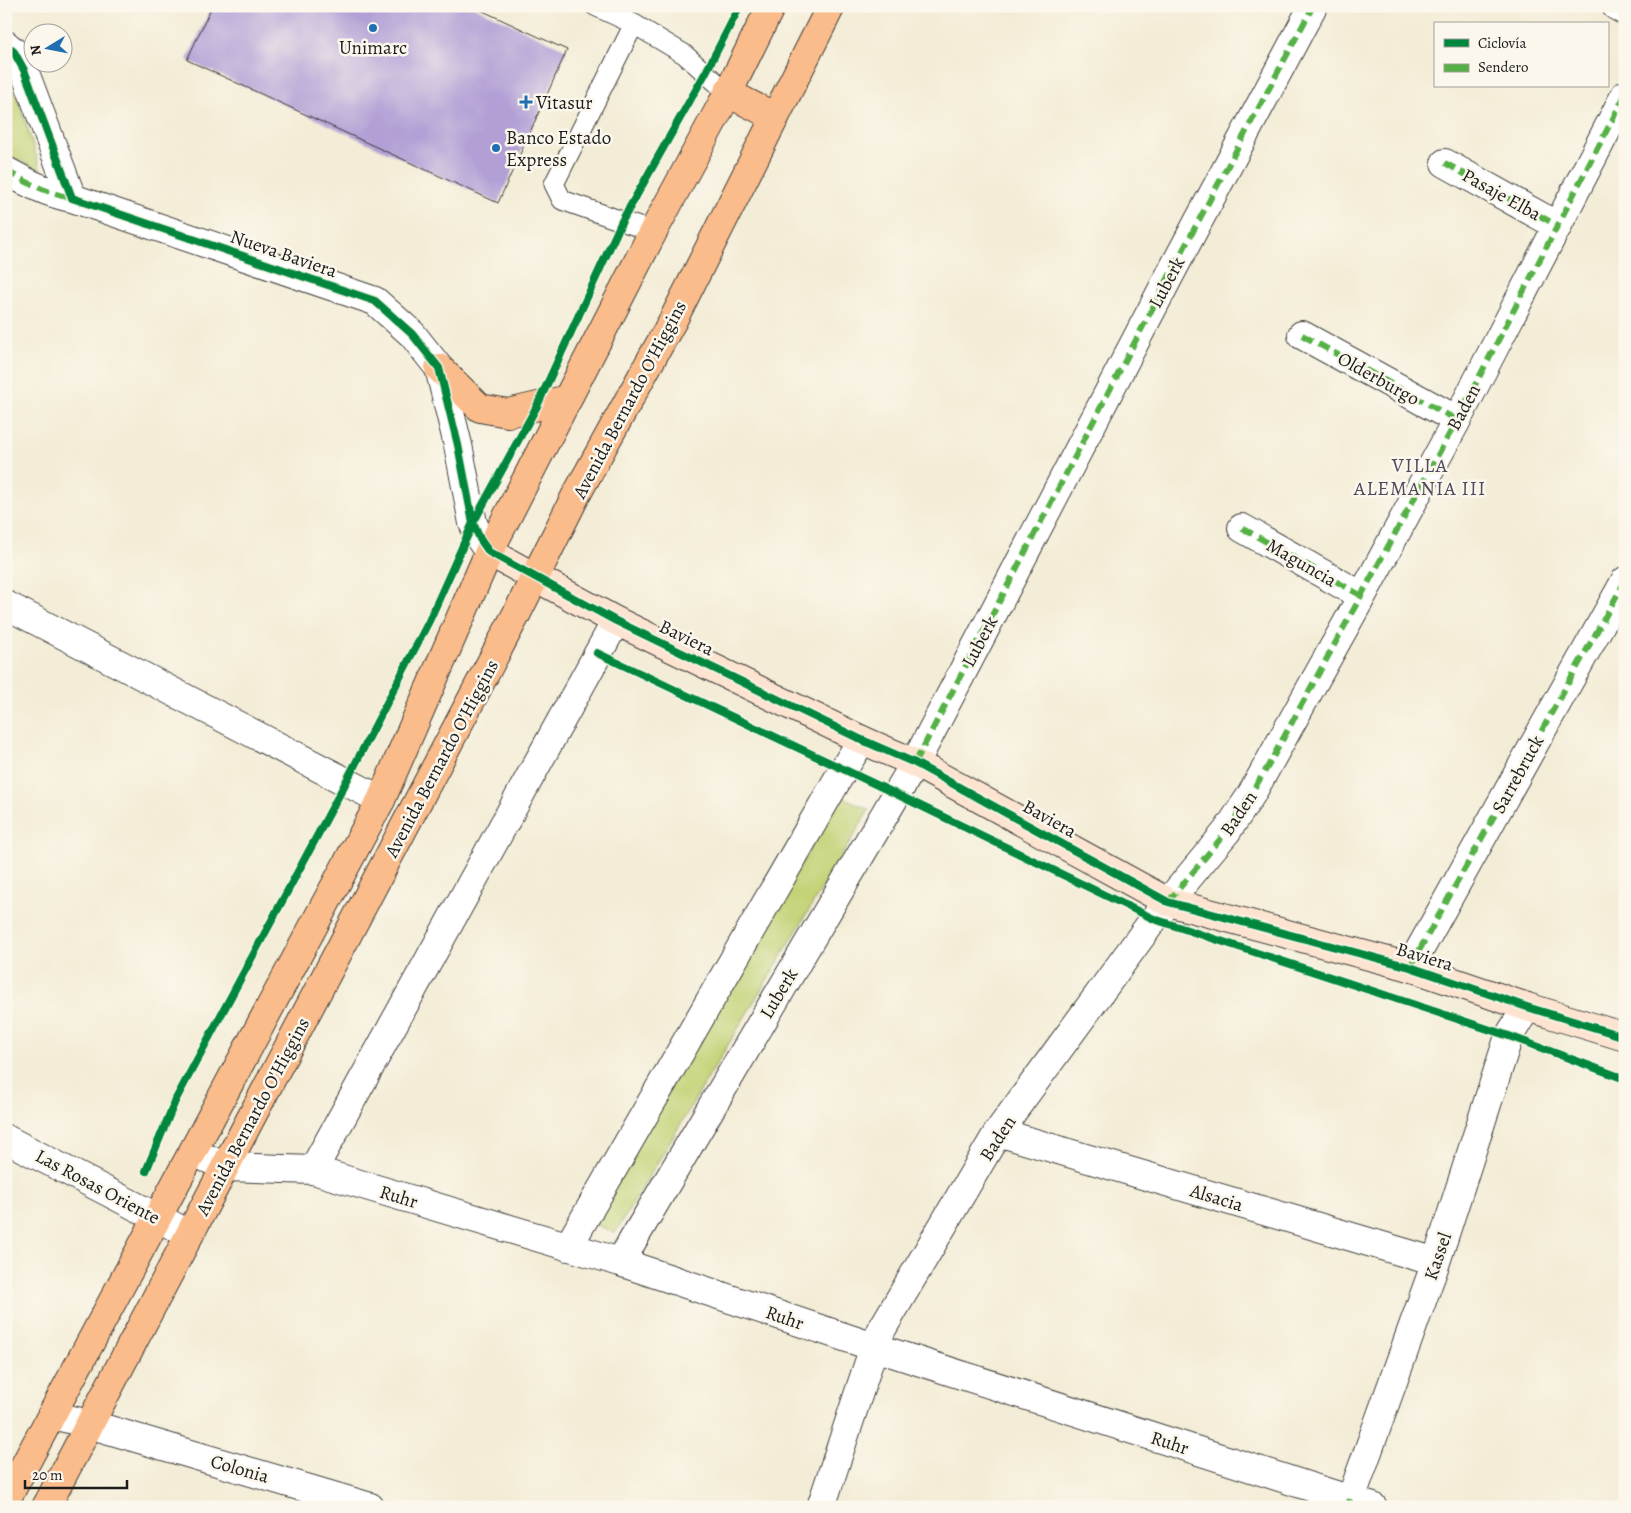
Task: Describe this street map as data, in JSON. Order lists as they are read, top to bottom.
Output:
{
  "streets": {
    "main road": ["Avenida Bernardo O'Higgins"],
    "street": [
      "Pasaje Elba",
      "Nueva Baviera",
      "Luberk",
      "Olderburgo",
      "Baden",
      "Maguncia",
      "Baviera",
      "Sarrebruck",
      "Las Rosas Oriente",
      "Ruhr",
      "Alsacia",
      "Kassel",
      "Colonia"
    ]
  },
  "crossings": [
    ["Pasaje Elba", "Baden"],
    ["Nueva Baviera", "Avenida Bernardo O'Higgins"],
    ["Nueva Baviera", "Baviera"],
    ["Luberk", "Baviera"],
    ["Luberk", "Ruhr"],
    ["Olderburgo", "Baden"],
    ["Avenida Bernardo O'Higgins", "Baviera"],
    ["Avenida Bernardo O'Higgins", "Las Rosas Oriente"],
    ["Avenida Bernardo O'Higgins", "Ruhr"],
    ["Avenida Bernardo O'Higgins", "Colonia"],
    ["Baden", "Maguncia"],
    ["Baden", "Baviera"],
    ["Baden", "Ruhr"],
    ["Baden", "Alsacia"],
    ["Baviera", "Sarrebruck"],
    ["Baviera", "Kassel"],
    ["Ruhr", "Kassel"],
    ["Alsacia", "Kassel"]
  ],
  "districts": ["VILLA ALEMANIA III"],
  "places": {
    "other": ["Unimarc", "Banco Estado Express"],
    "health": ["Vitasur"]
  },
  "legend": ["Ciclovía", "Sendero"],
  "scale_bar": "20 m",
  "north": "left"
}
